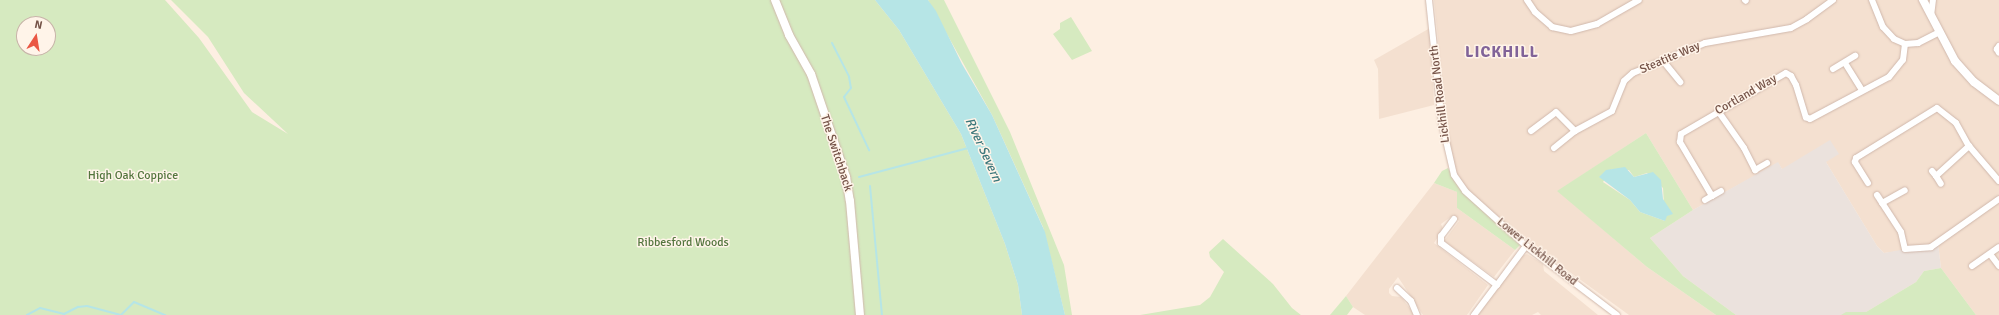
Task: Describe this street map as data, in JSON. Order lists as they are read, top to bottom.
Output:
{
  "streets": {
    "main road": ["The Switchback"],
    "street": [
      "Steatite Way",
      "Lickhill Road North",
      "Cortland Way",
      "Lower Lickhill Road"
    ]
  },
  "crossings": [
    ["Lickhill Road North", "Lower Lickhill Road"]
  ],
  "districts": ["LICKHILL"],
  "water": ["River Severn"],
  "parks": ["High Oak Coppice", "Ribbesford Woods"],
  "north": "top"
}
